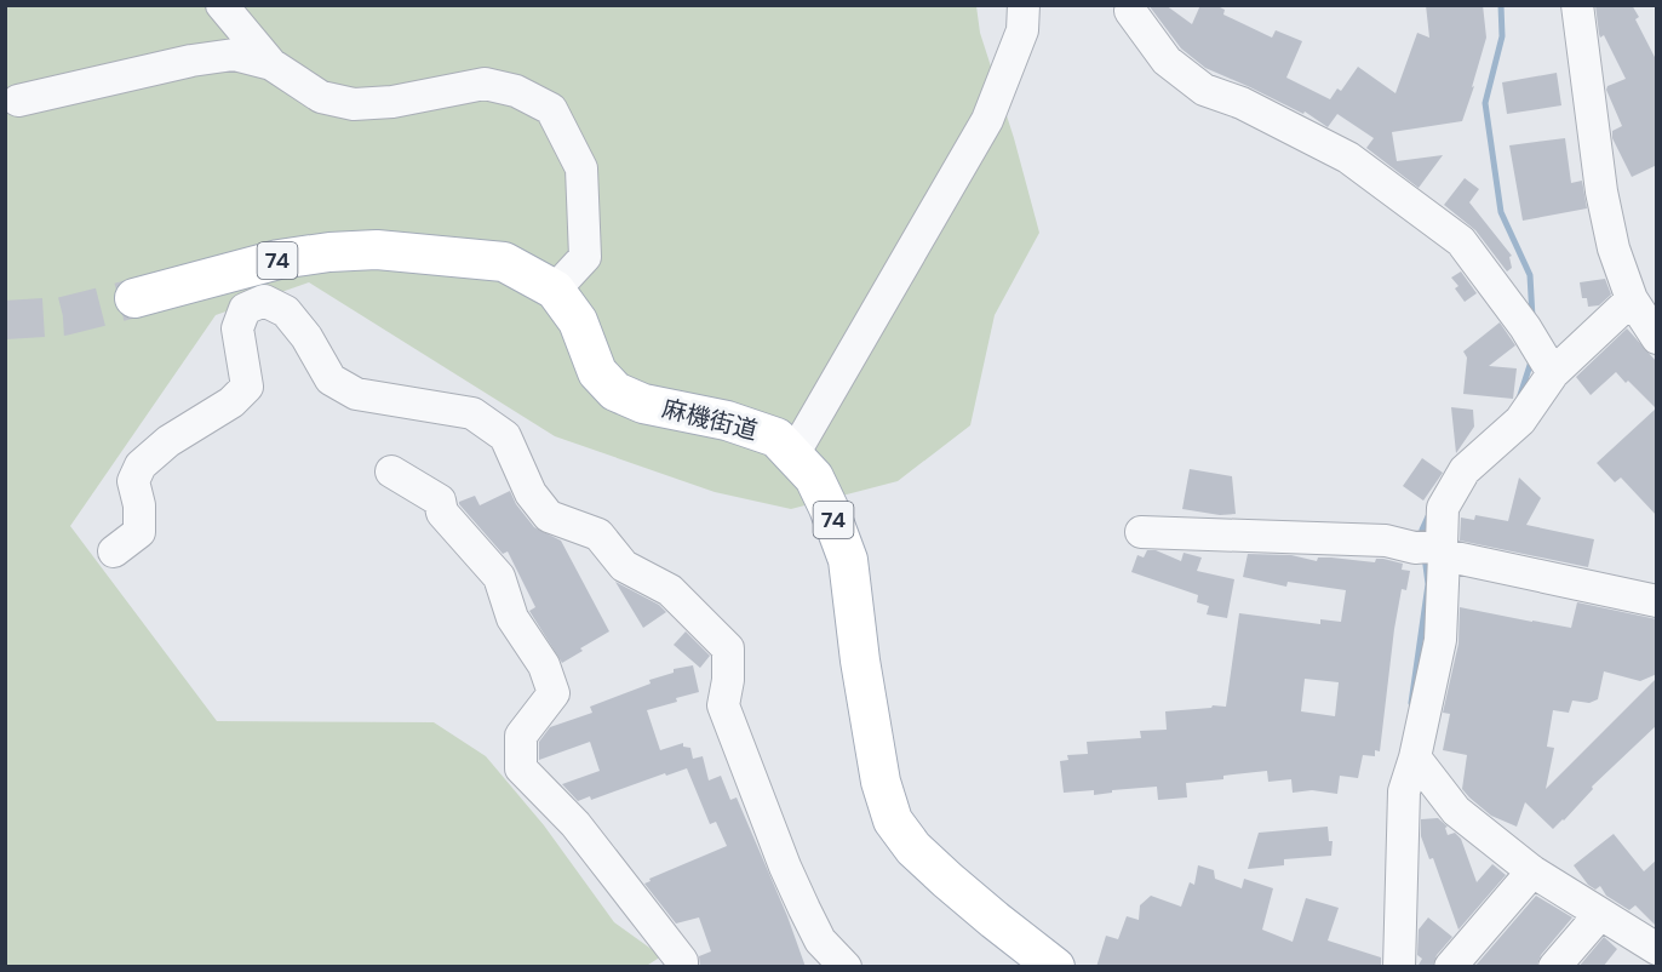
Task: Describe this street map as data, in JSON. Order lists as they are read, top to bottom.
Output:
{
  "streets": {
    "main road": ["74", "麻機街道"]
  }
}
